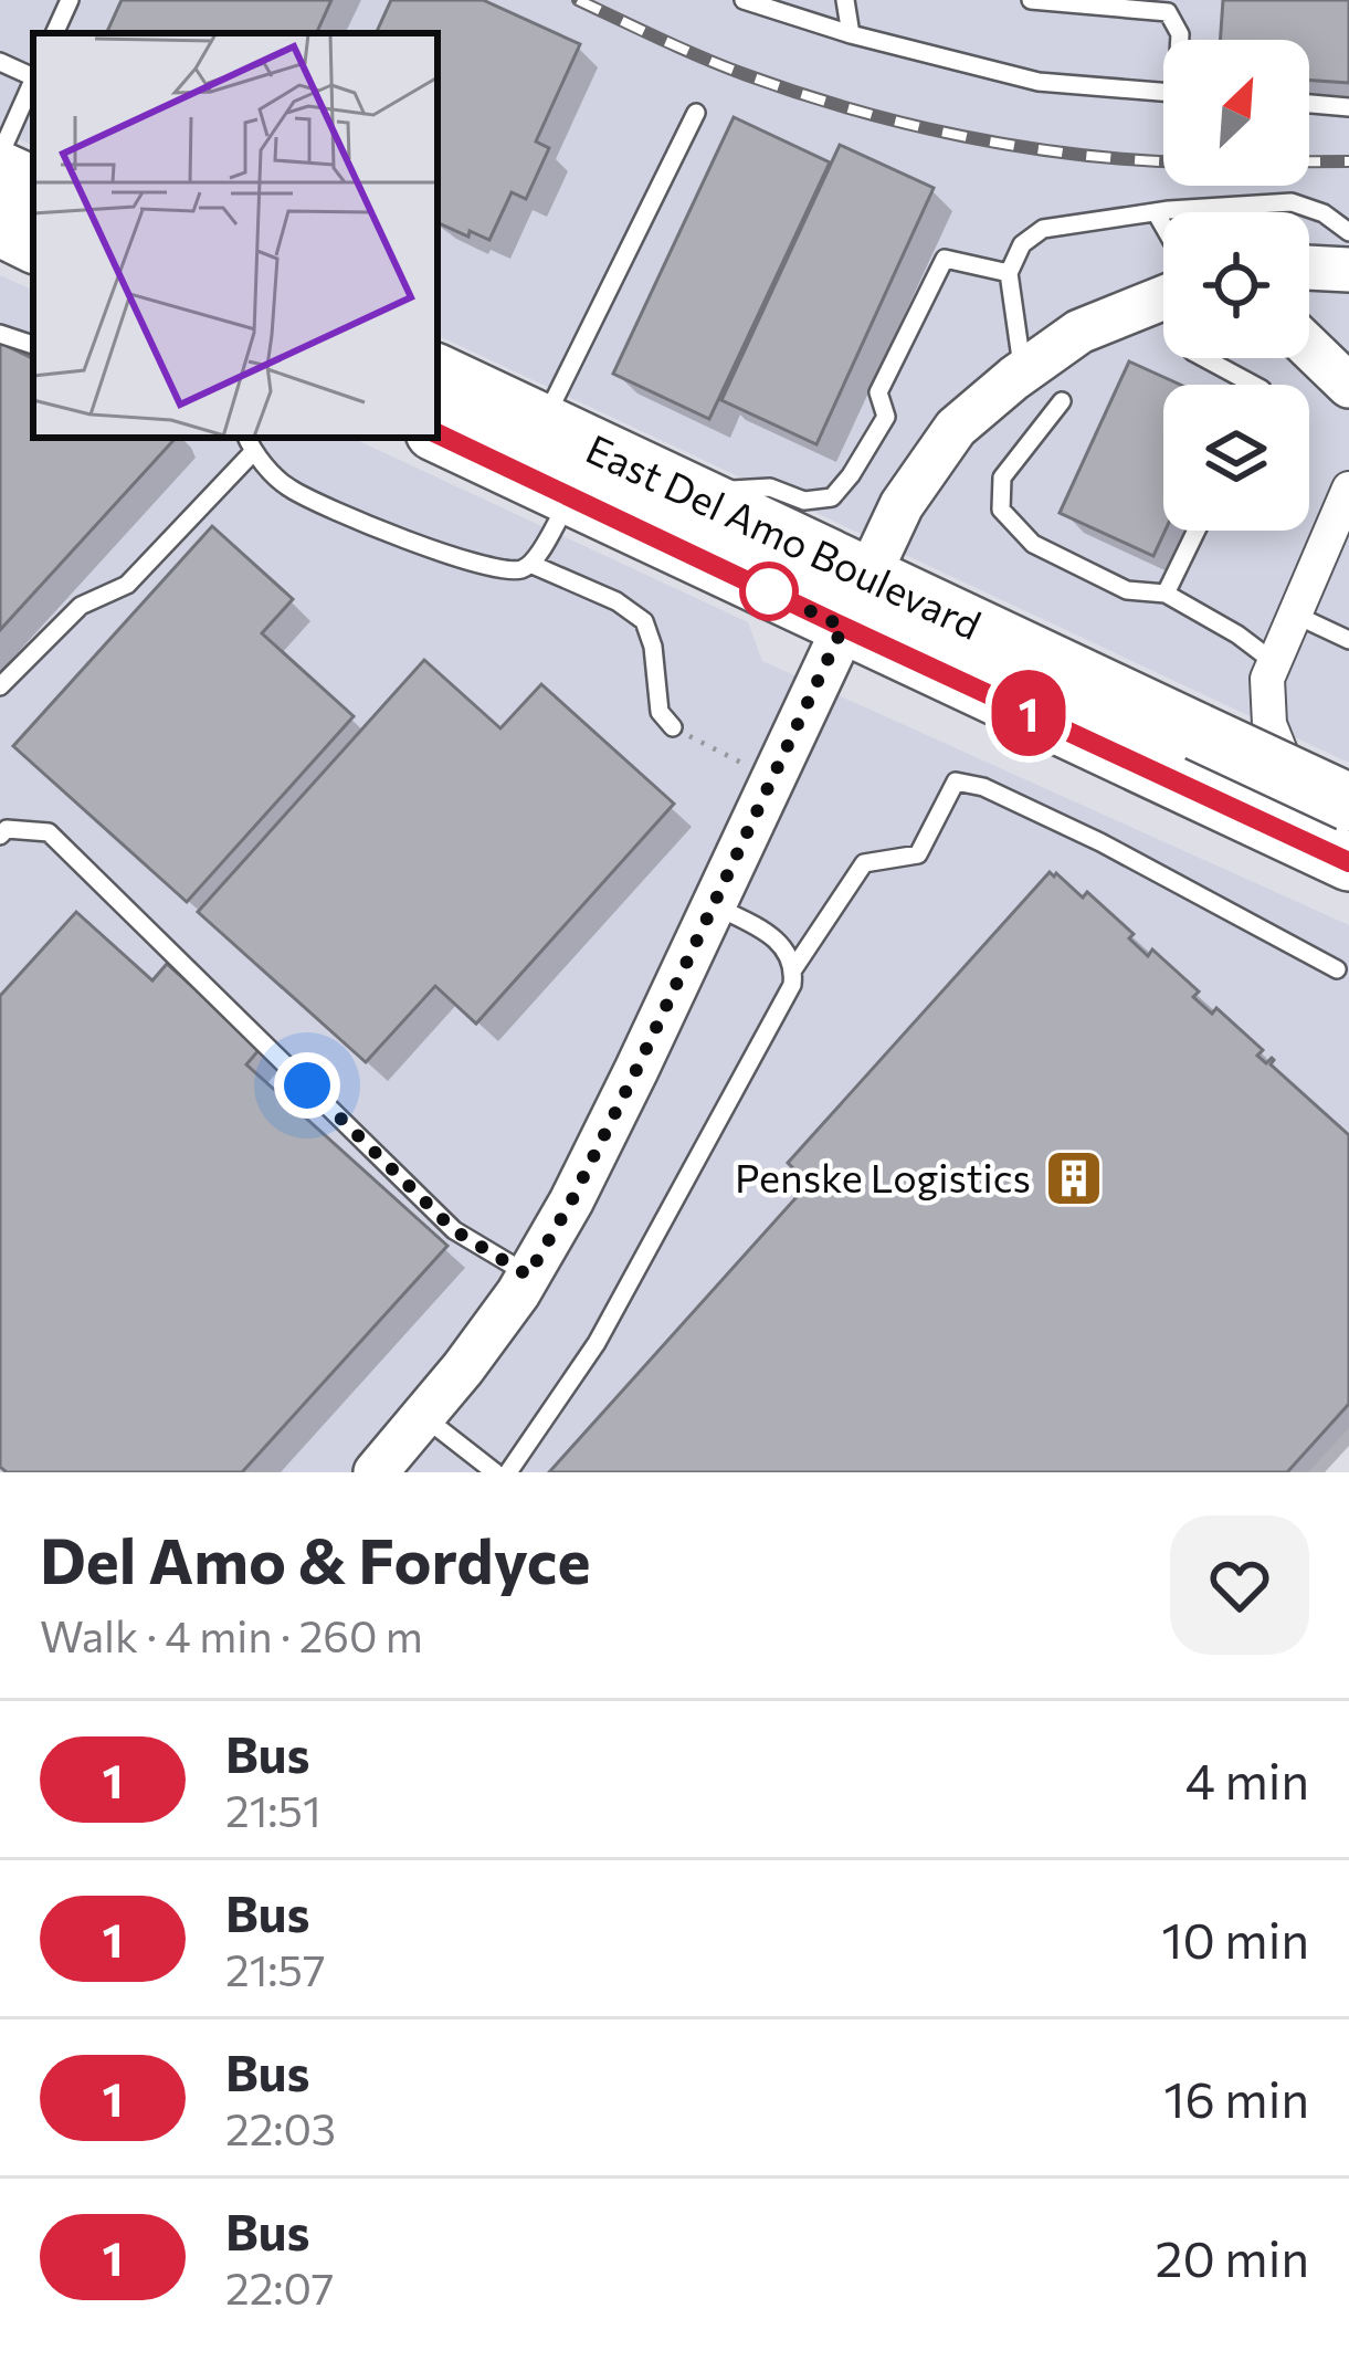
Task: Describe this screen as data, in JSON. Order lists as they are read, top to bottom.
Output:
{
  "streets": {
    "main road": ["East Del Amo Boulevard"]
  },
  "places": {
    "building": ["Penske Logistics"]
  },
  "lines": ["bus line 1"],
  "north": "top right",
  "page": {
    "on_map": "1",
    "heading": ["Del Amo & Fordyce", "Walk · 4 min · 260 m"],
    "list": [
      {
        "mark": "1",
        "name": "Bus",
        "note": "21:51",
        "value": "4 min"
      },
      {
        "mark": "1",
        "name": "Bus",
        "note": "21:57",
        "value": "10 min"
      },
      {
        "mark": "1",
        "name": "Bus",
        "note": "22:03",
        "value": "16 min"
      },
      {
        "mark": "1",
        "name": "Bus",
        "note": "22:07",
        "value": "20 min"
      }
    ]
  }
}
